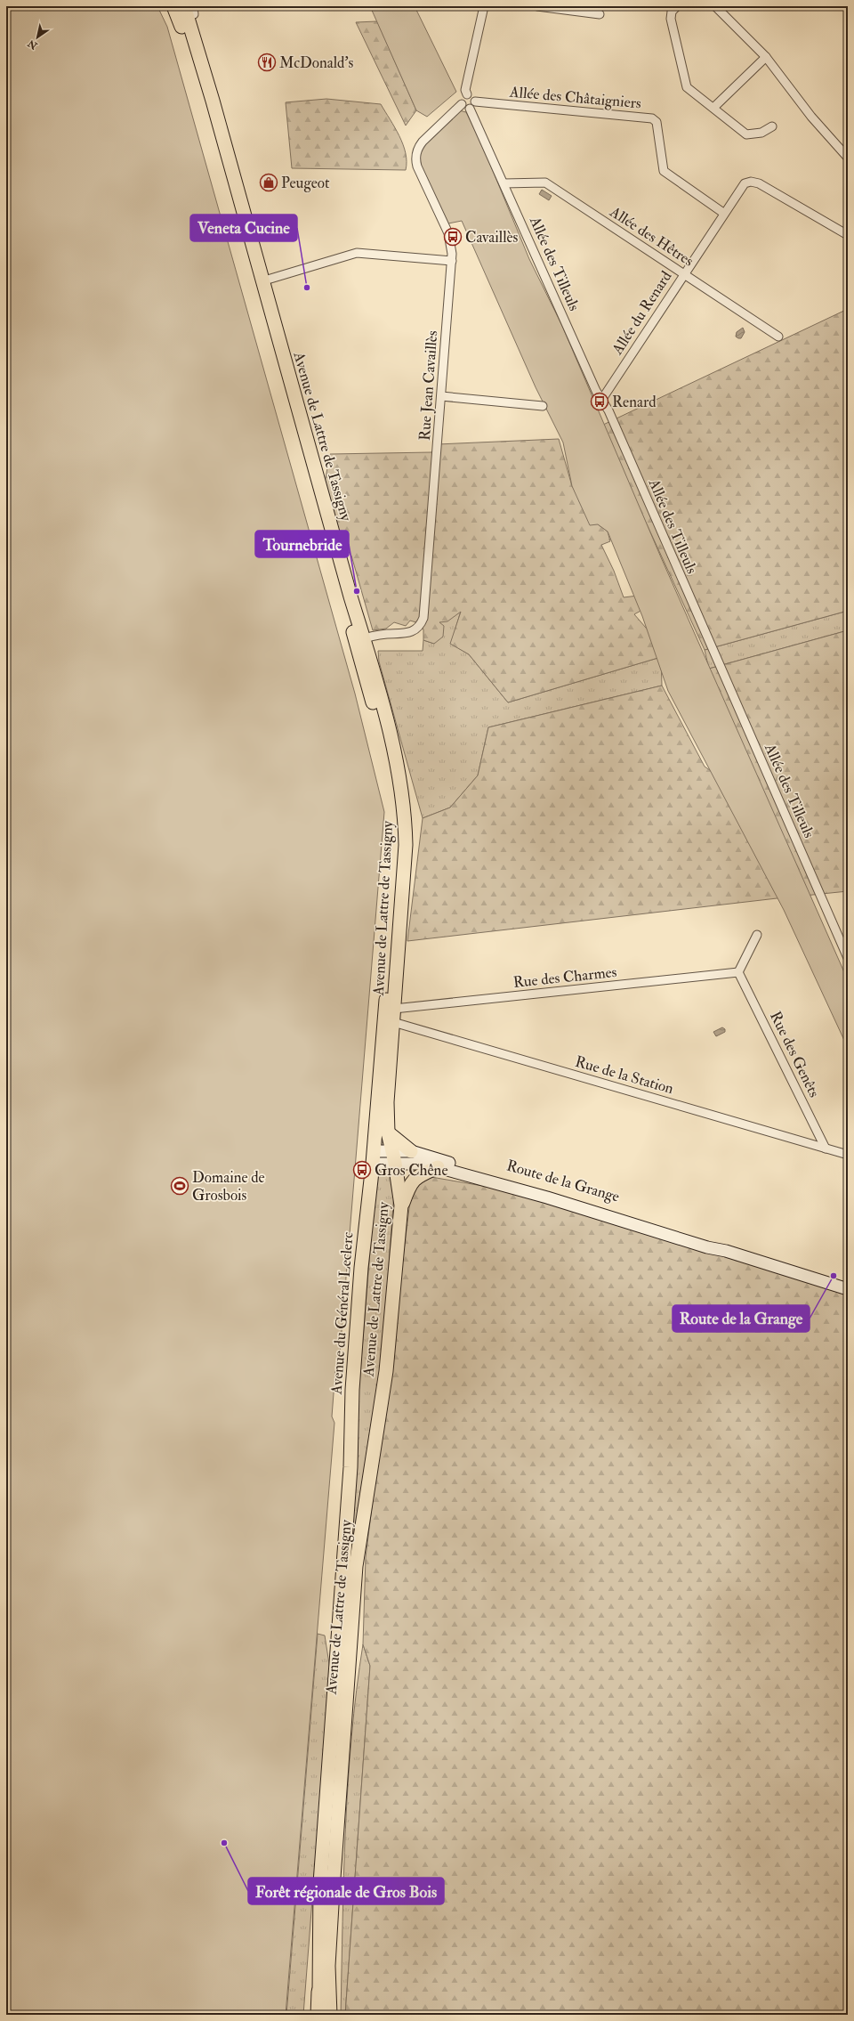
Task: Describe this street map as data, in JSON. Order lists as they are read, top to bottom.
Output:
{
  "streets": {
    "main road": ["Avenue de Lattre de Tassigny", "Route de la Grange", "Avenue du Général Leclerc"],
    "street": [
      "Allée des Châtaigniers",
      "Allée des Hêtres",
      "Allée des Tilleuls",
      "Allée du Renard",
      "Rue Jean Cavaillès",
      "Rue des Charmes",
      "Rue des Genêts",
      "Rue de la Station"
    ]
  },
  "crossings": [
    ["Allée des Châtaigniers", "Allée des Tilleuls"],
    ["Allée des Châtaigniers", "Allée du Renard"],
    ["Allée des Châtaigniers", "Rue Jean Cavaillès"],
    ["Allée des Hêtres", "Allée des Tilleuls"],
    ["Allée des Hêtres", "Allée du Renard"],
    ["Allée des Tilleuls", "Allée du Renard"],
    ["Allée des Tilleuls", "Rue Jean Cavaillès"],
    ["Rue Jean Cavaillès", "Avenue de Lattre de Tassigny"],
    ["Rue Jean Cavaillès", "Avenue du Général Leclerc"],
    ["Avenue de Lattre de Tassigny", "Rue des Charmes"],
    ["Avenue de Lattre de Tassigny", "Rue de la Station"],
    ["Avenue de Lattre de Tassigny", "Route de la Grange"],
    ["Avenue de Lattre de Tassigny", "Avenue du Général Leclerc"],
    ["Rue des Charmes", "Rue des Genêts"],
    ["Rue des Charmes", "Rue de la Station"],
    ["Rue des Genêts", "Rue de la Station"]
  ],
  "places": {
    "restaurant": ["McDonald's"],
    "shop": ["Peugeot"],
    "bus stop": ["Cavaillès", "Renard", "Gros Chêne"],
    "other": [
      "Veneta Cucine",
      "Tournebride",
      "Route de la Grange",
      "Forêt régionale de Gros Bois"
    ],
    "sports": ["Domaine de Grosbois"]
  },
  "north": "bottom left"
}
